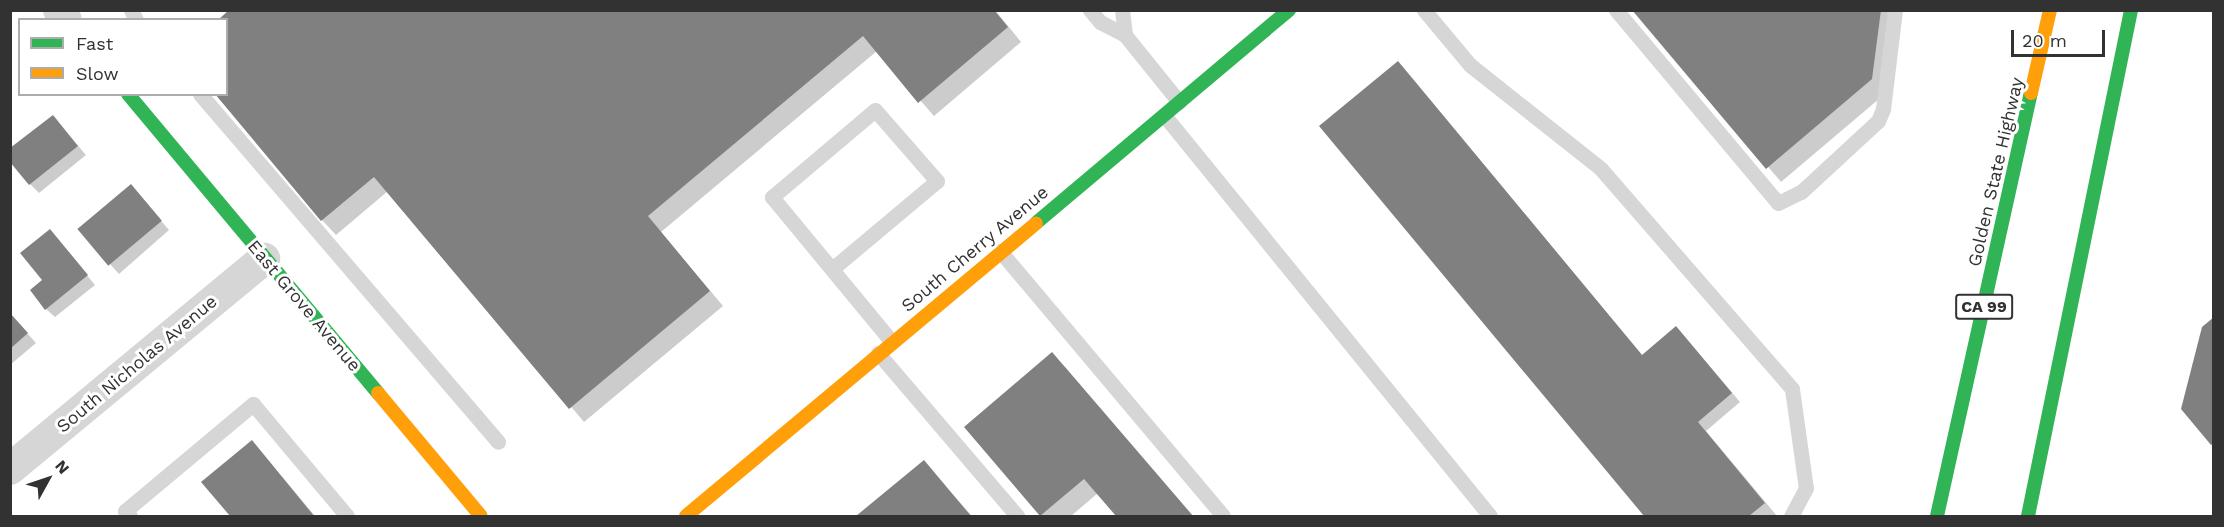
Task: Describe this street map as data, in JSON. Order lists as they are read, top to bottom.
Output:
{
  "streets": {
    "main road": [
      "Golden State Highway",
      "South Cherry Avenue",
      "East Grove Avenue",
      "CA 99"
    ],
    "street": ["South Nicholas Avenue"]
  },
  "crossings": [
    ["East Grove Avenue", "South Nicholas Avenue"]
  ],
  "legend": ["Fast", "Slow"],
  "scale_bar": "20 m",
  "north": "top right"
}
